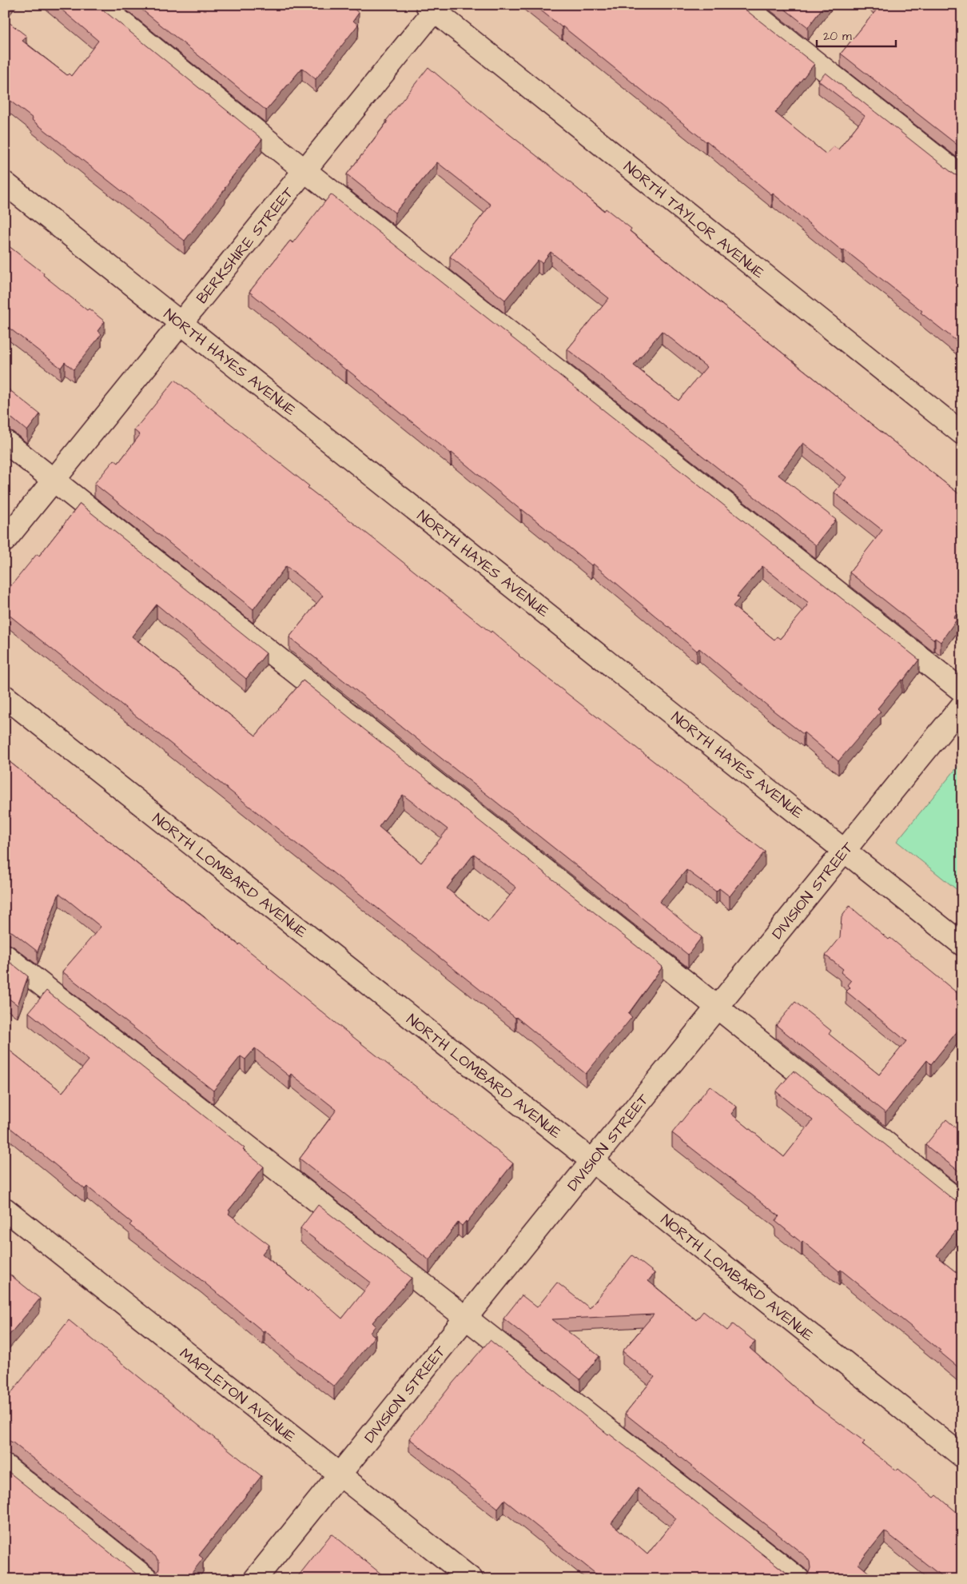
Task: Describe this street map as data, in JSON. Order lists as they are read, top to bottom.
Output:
{
  "streets": {
    "street": [
      "NORTH TAYLOR AVENUE",
      "BERKSHIRE STREET",
      "NORTH HAYES AVENUE",
      "NORTH LOMBARD AVENUE",
      "DIVISION STREET",
      "MAPLETON AVENUE"
    ]
  },
  "crossings": [
    ["NORTH TAYLOR AVENUE", "BERKSHIRE STREET"],
    ["BERKSHIRE STREET", "NORTH HAYES AVENUE"],
    ["NORTH HAYES AVENUE", "DIVISION STREET"],
    ["NORTH LOMBARD AVENUE", "DIVISION STREET"],
    ["DIVISION STREET", "MAPLETON AVENUE"]
  ],
  "scale_bar": "20 m"
}
